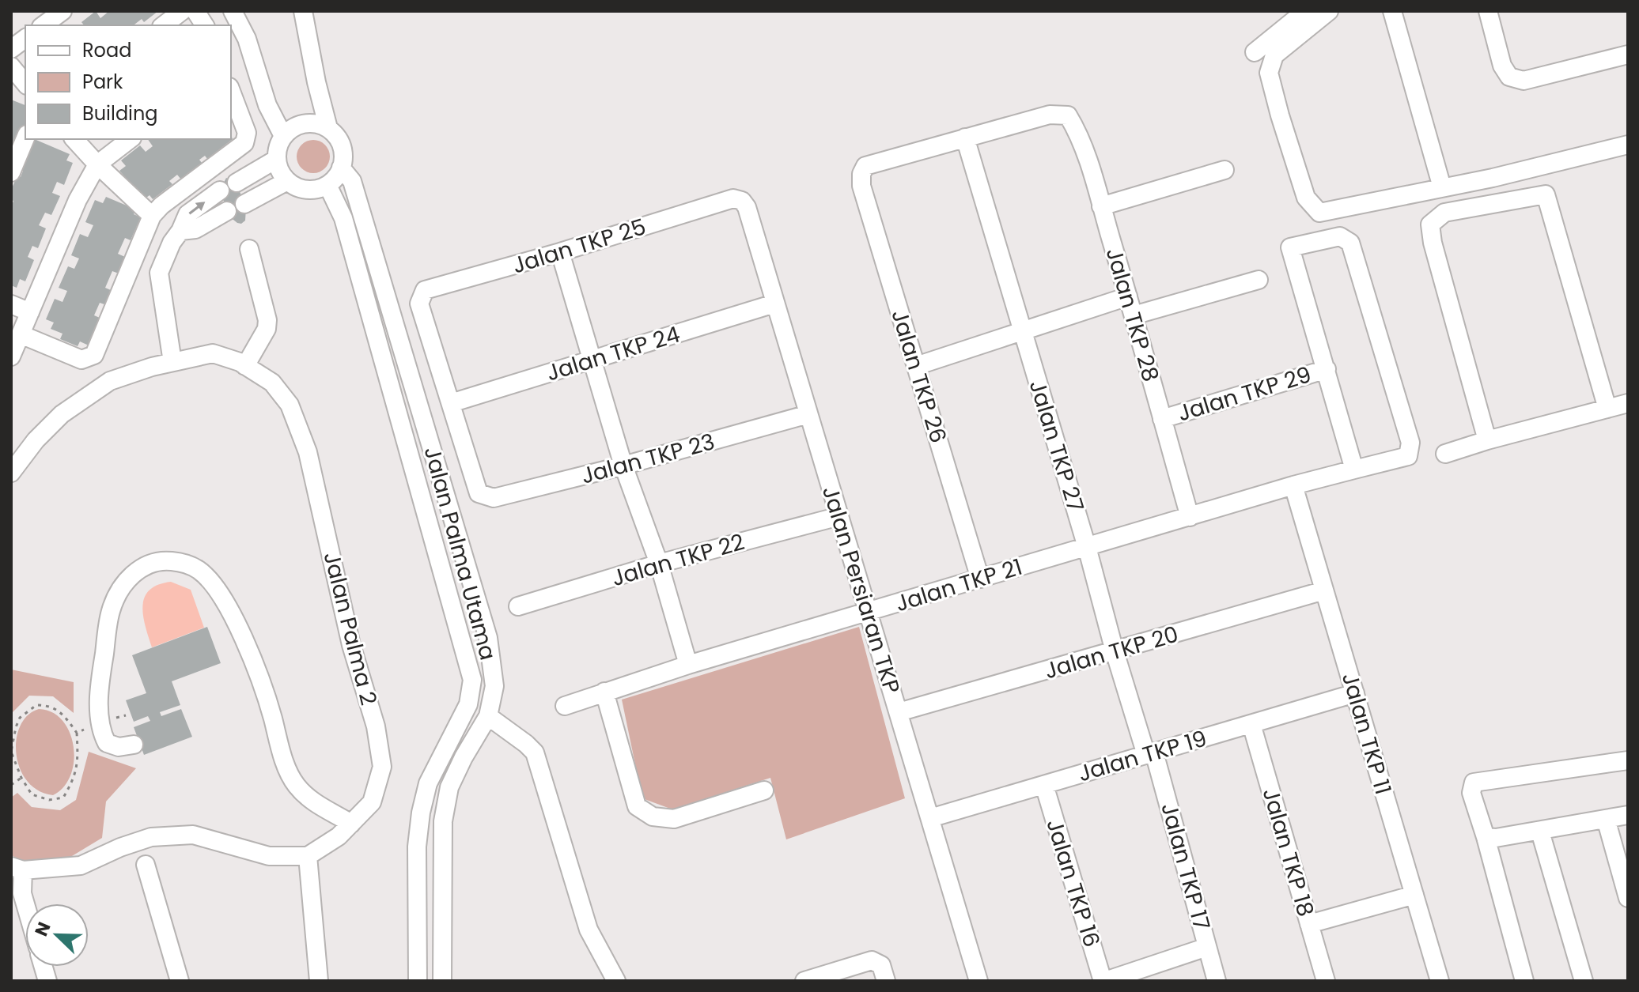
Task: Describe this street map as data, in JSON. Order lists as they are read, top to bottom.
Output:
{
  "streets": {
    "street": [
      "Jalan TKP 25",
      "Jalan TKP 28",
      "Jalan TKP 24",
      "Jalan TKP 26",
      "Jalan TKP 29",
      "Jalan TKP 27",
      "Jalan TKP 23",
      "Jalan Palma Utama",
      "Jalan TKP 22",
      "Jalan TKP 21",
      "Jalan Persiaran TKP",
      "Jalan Palma 2",
      "Jalan TKP 20",
      "Jalan TKP 11",
      "Jalan TKP 19",
      "Jalan TKP 18",
      "Jalan TKP 17",
      "Jalan TKP 16"
    ]
  },
  "crossings": [
    ["Jalan TKP 25", "Jalan TKP 24"],
    ["Jalan TKP 25", "Jalan TKP 23"],
    ["Jalan TKP 25", "Jalan Persiaran TKP"],
    ["Jalan TKP 28", "Jalan TKP 26"],
    ["Jalan TKP 28", "Jalan TKP 29"],
    ["Jalan TKP 28", "Jalan TKP 27"],
    ["Jalan TKP 28", "Jalan TKP 21"],
    ["Jalan TKP 24", "Jalan TKP 23"],
    ["Jalan TKP 24", "Jalan Persiaran TKP"],
    ["Jalan TKP 26", "Jalan TKP 27"],
    ["Jalan TKP 26", "Jalan TKP 21"],
    ["Jalan TKP 29", "Jalan TKP 21"],
    ["Jalan TKP 27", "Jalan TKP 21"],
    ["Jalan TKP 27", "Jalan TKP 20"],
    ["Jalan TKP 27", "Jalan TKP 19"],
    ["Jalan TKP 27", "Jalan TKP 17"],
    ["Jalan TKP 23", "Jalan Persiaran TKP"],
    ["Jalan TKP 22", "Jalan Persiaran TKP"],
    ["Jalan TKP 21", "Jalan Persiaran TKP"],
    ["Jalan TKP 21", "Jalan TKP 11"],
    ["Jalan Persiaran TKP", "Jalan TKP 20"],
    ["Jalan Persiaran TKP", "Jalan TKP 19"],
    ["Jalan TKP 20", "Jalan TKP 11"],
    ["Jalan TKP 11", "Jalan TKP 19"],
    ["Jalan TKP 19", "Jalan TKP 18"],
    ["Jalan TKP 19", "Jalan TKP 17"],
    ["Jalan TKP 19", "Jalan TKP 16"]
  ],
  "legend": ["Road", "Park", "Building"],
  "north": "top left"
}
